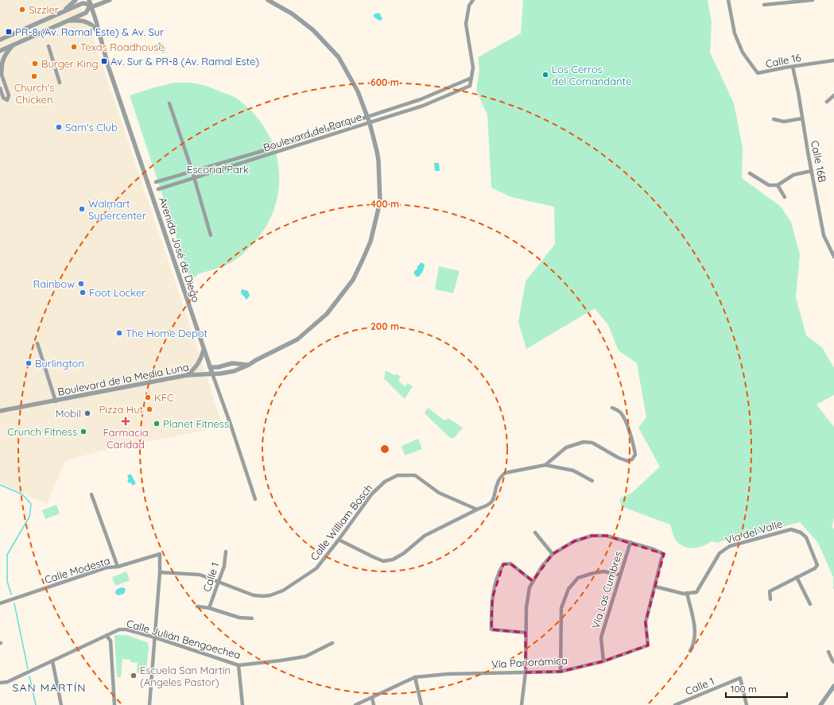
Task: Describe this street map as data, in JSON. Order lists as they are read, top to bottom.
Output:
{
  "streets": {
    "street": [
      "Calle 16",
      "Boulevard del Parque",
      "Calle 16B",
      "Avenida José de Diego",
      "Boulevard de la Media Luna",
      "Calle William Bosch",
      "Vía del Valle",
      "Calle Modesta",
      "Calle 1",
      "Vía Las Cumbres",
      "Calle Julián Bengoechea",
      "Vía Panorámica"
    ]
  },
  "crossings": [
    ["Calle 16", "Calle 16B"],
    ["Boulevard del Parque", "Boulevard de la Media Luna"],
    ["Avenida José de Diego", "Boulevard de la Media Luna"],
    ["Calle William Bosch", "Calle Modesta"],
    ["Calle William Bosch", "Calle 1"],
    ["Vía Las Cumbres", "Vía Panorámica"]
  ],
  "districts": ["SAN MARTÍN"],
  "parks": ["Escorial Park"],
  "places": {
    "other": [
      "Sizzler",
      "Texas Roadhouse",
      "Burger King",
      "Los Cerros del Comandante",
      "Church's Chicken",
      "Sam's Club",
      "Walmart Supercenter",
      "Rainbow",
      "Foot Locker",
      "The Home Depot",
      "Burlington",
      "KFC",
      "Pizza Hut",
      "Mobil",
      "Planet Fitness",
      "Crunch Fitness",
      "Escuela San Martín (Angeles Pastor)"
    ],
    "transit": ["PR-8 (Av. Ramal Este) & Av. Sur", "Av. Sur & PR-8 (Av. Ramal Este)"],
    "health": ["Farmacia Caridad"]
  },
  "scale_bar": "100 m",
  "rings": ["600 m", "400 m", "200 m"]
}
